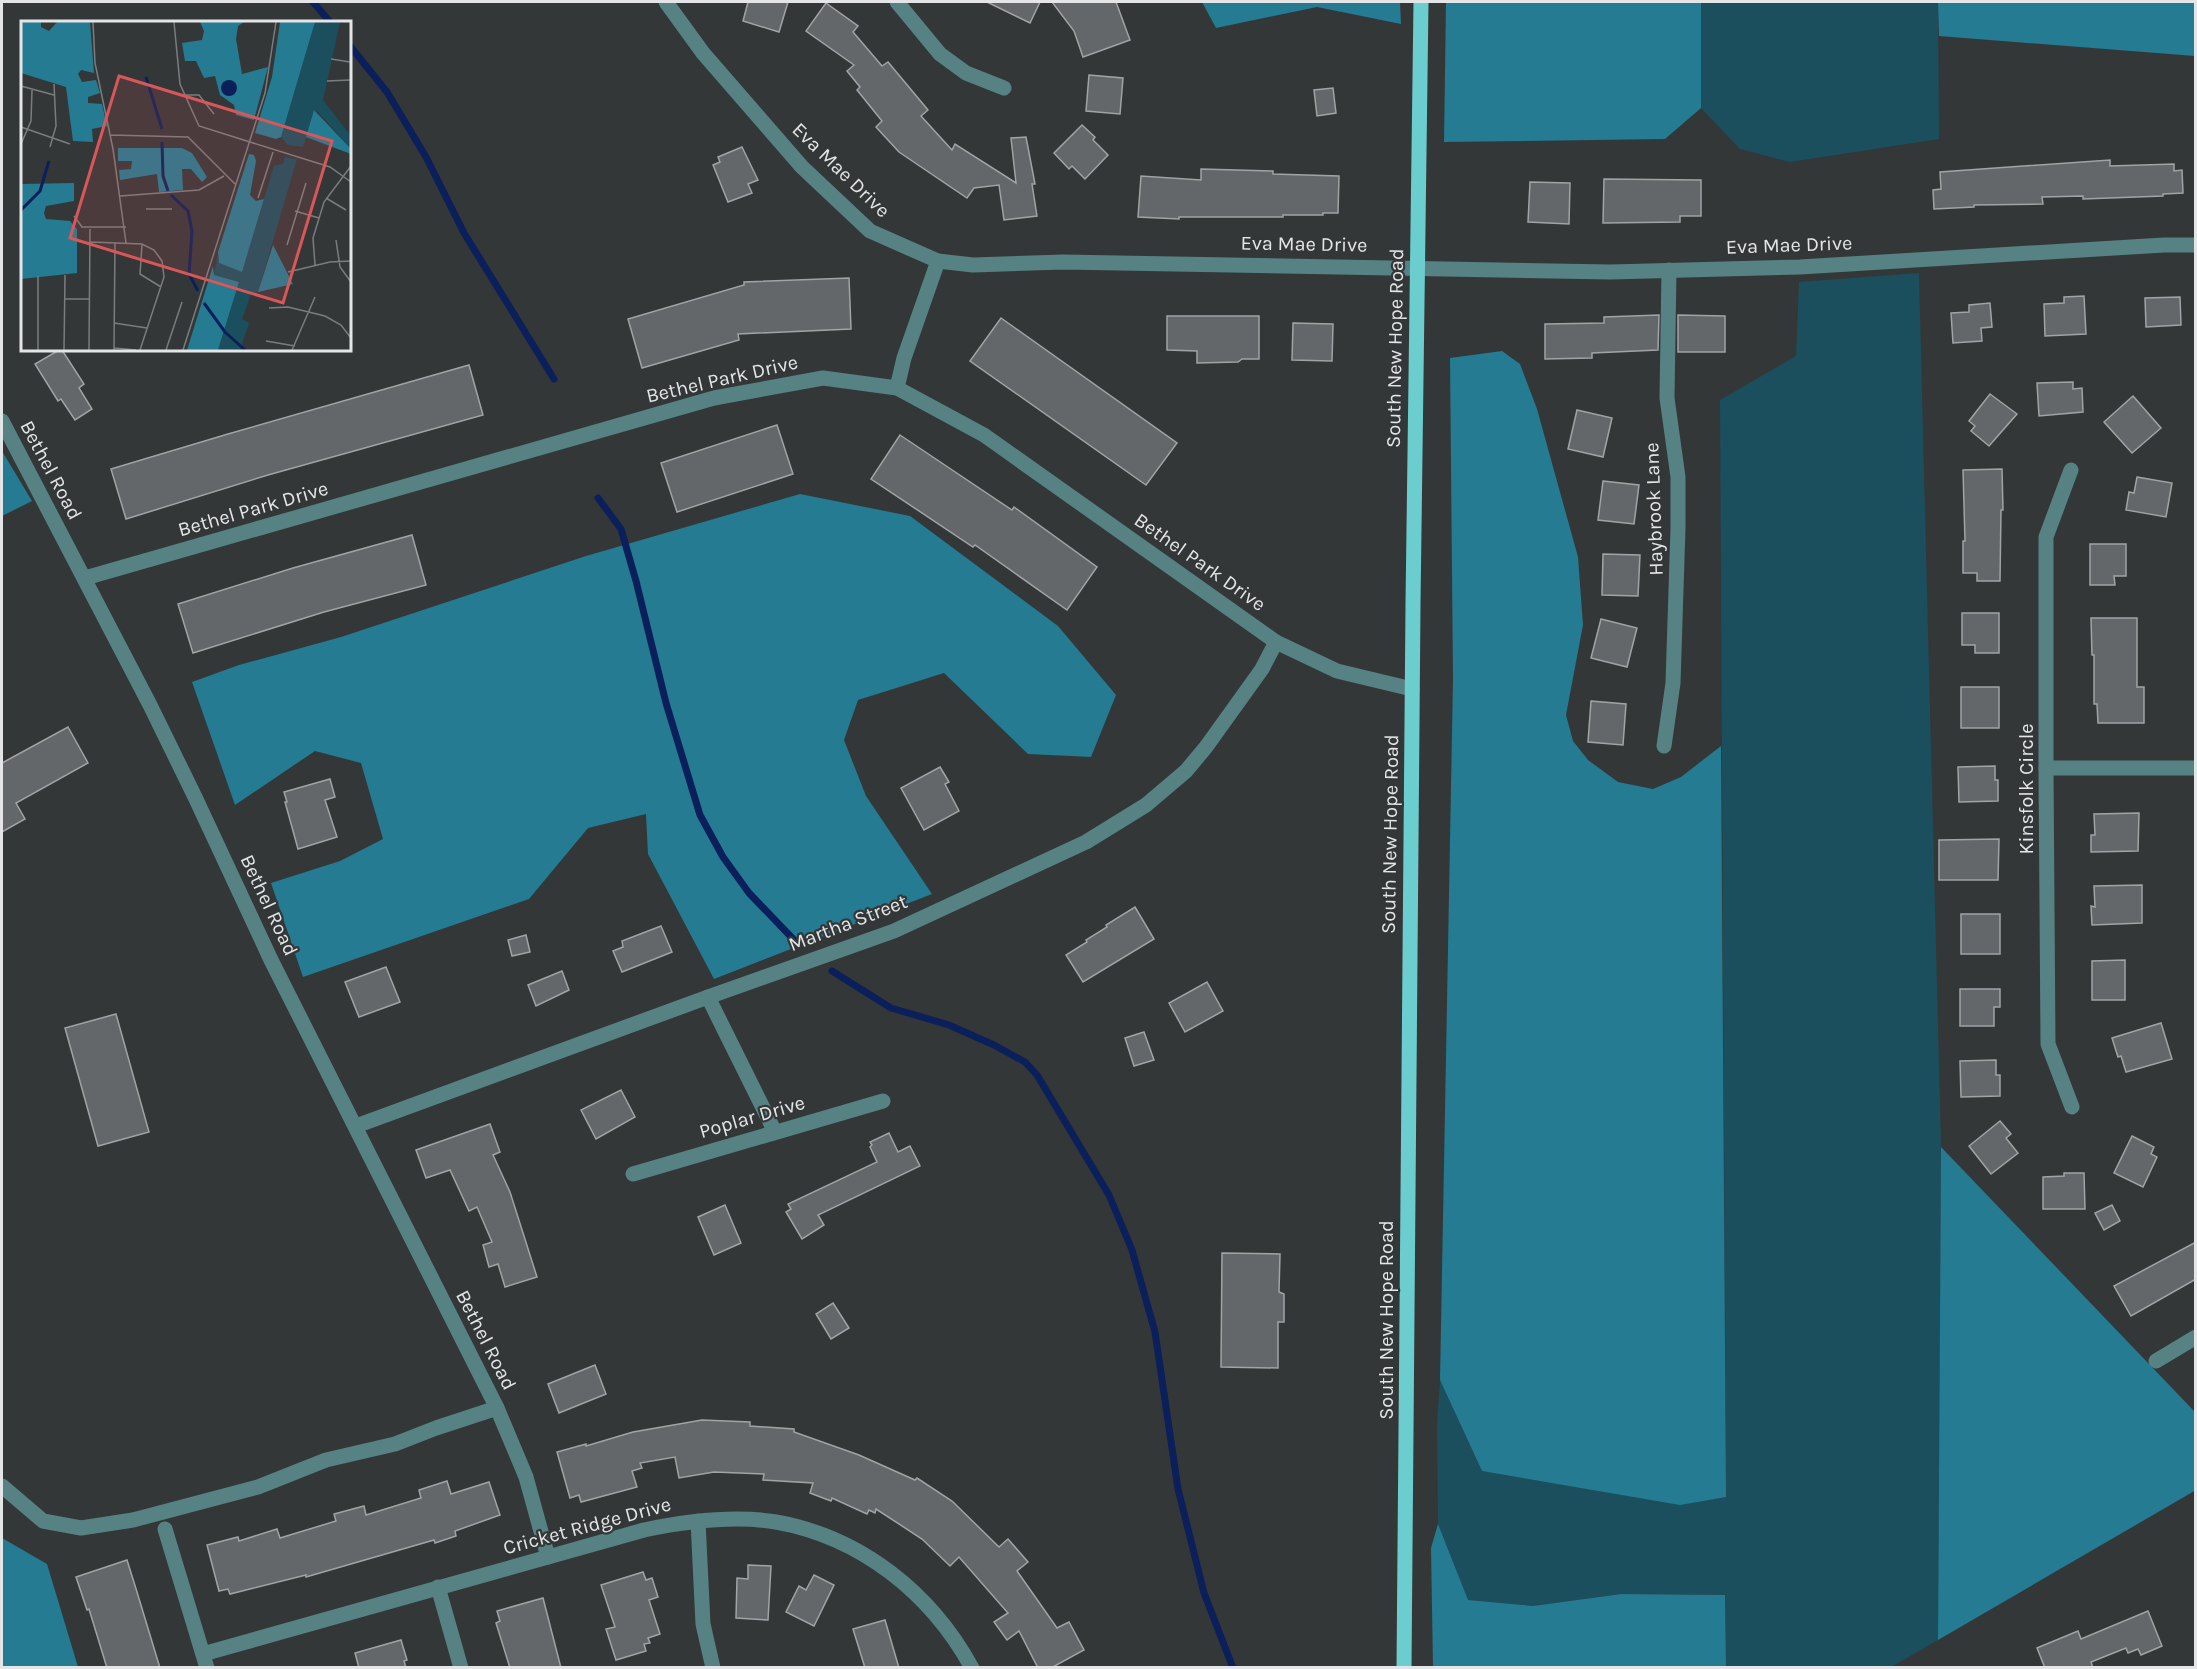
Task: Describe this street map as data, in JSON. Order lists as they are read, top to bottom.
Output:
{
  "streets": {
    "main road": ["South New Hope Road"],
    "street": [
      "Eva Mae Drive",
      "Bethel Park Drive",
      "Bethel Road",
      "Haybrook Lane",
      "Kinsfolk Circle",
      "Martha Street",
      "Poplar Drive",
      "Cricket Ridge Drive"
    ]
  },
  "crossings": [
    ["Eva Mae Drive", "South New Hope Road"],
    ["Eva Mae Drive", "Haybrook Lane"],
    ["South New Hope Road", "Bethel Park Drive"],
    ["Bethel Park Drive", "Bethel Road"],
    ["Bethel Park Drive", "Martha Street"],
    ["Bethel Road", "Martha Street"],
    ["Bethel Road", "Cricket Ridge Drive"]
  ]
}
